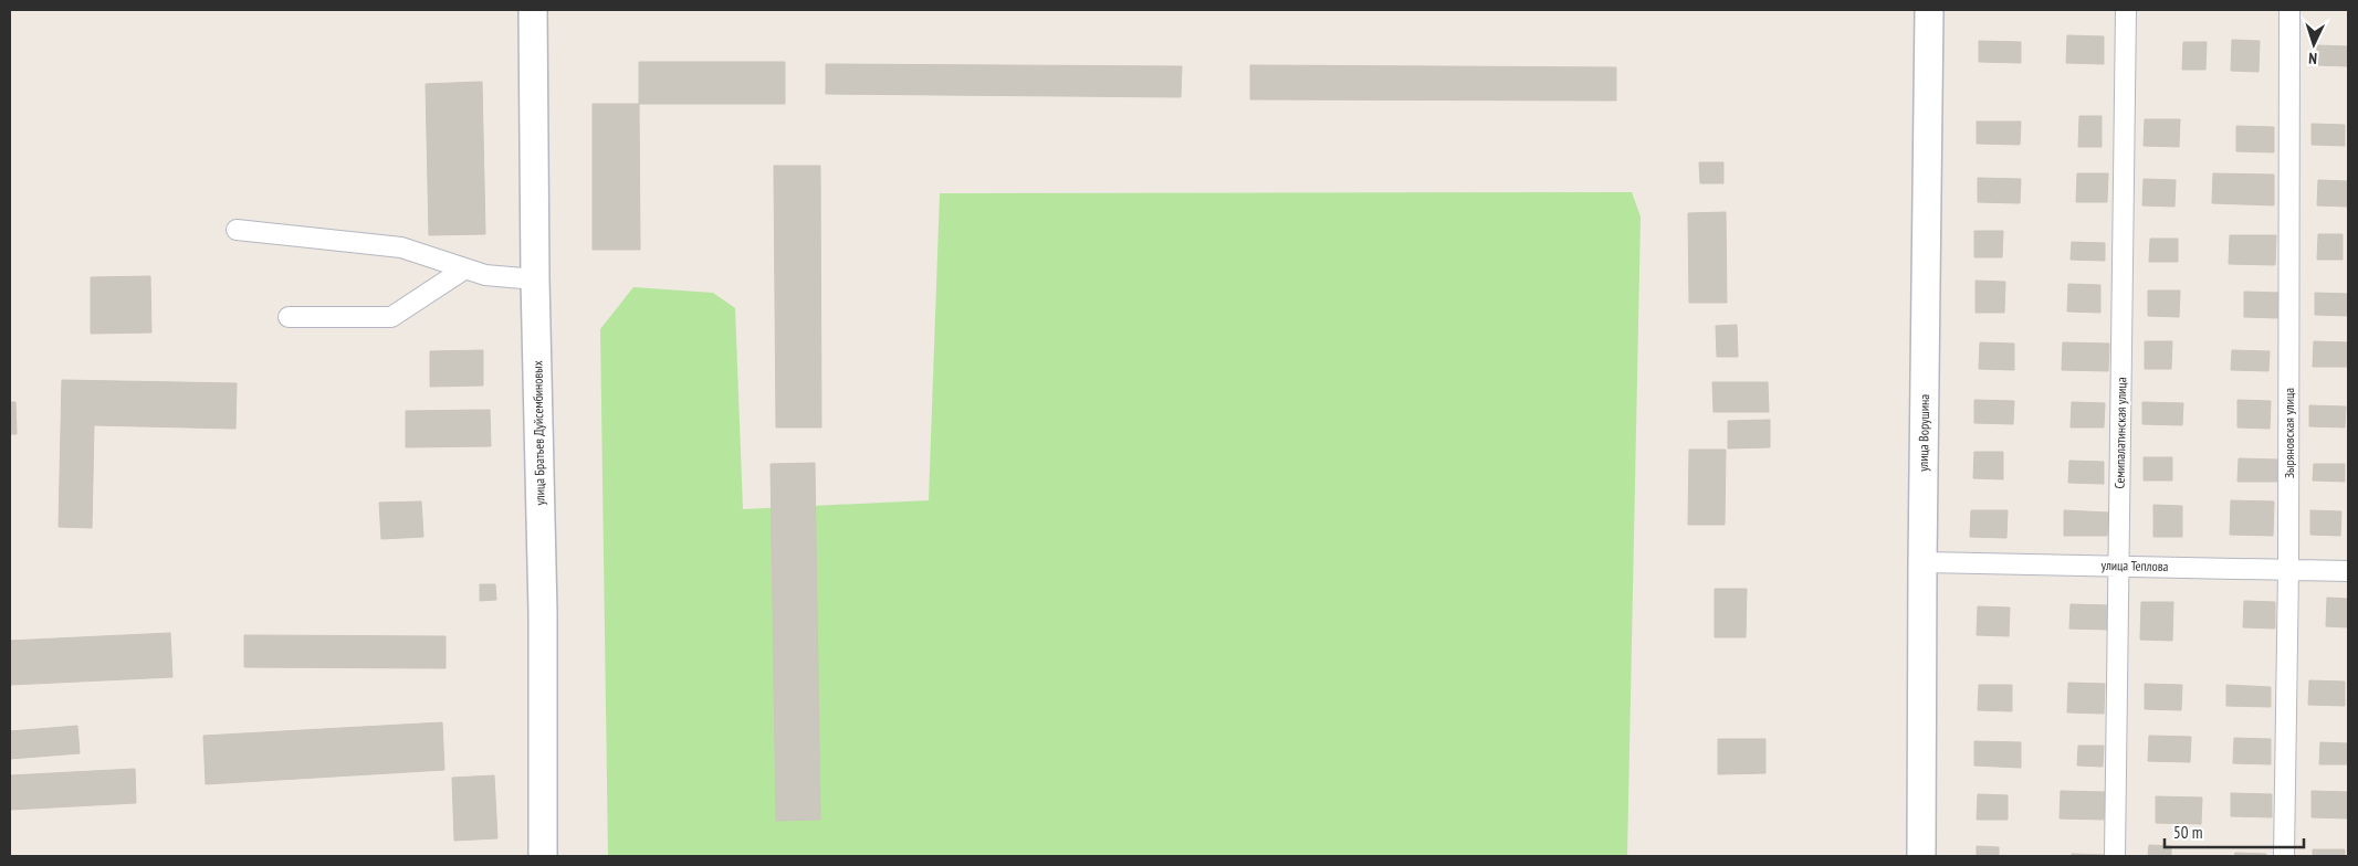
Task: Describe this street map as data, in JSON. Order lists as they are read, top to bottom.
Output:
{
  "streets": {
    "street": [
      "улица Братьев Дуйсембиновых",
      "улица Ворушина",
      "Семипалатинская улица",
      "Зыряновская улица",
      "улица Теплова"
    ]
  },
  "crossings": [
    ["улица Ворушина", "улица Теплова"],
    ["Семипалатинская улица", "улица Теплова"],
    ["Зыряновская улица", "улица Теплова"]
  ],
  "scale_bar": "50 m",
  "north": "bottom"
}
